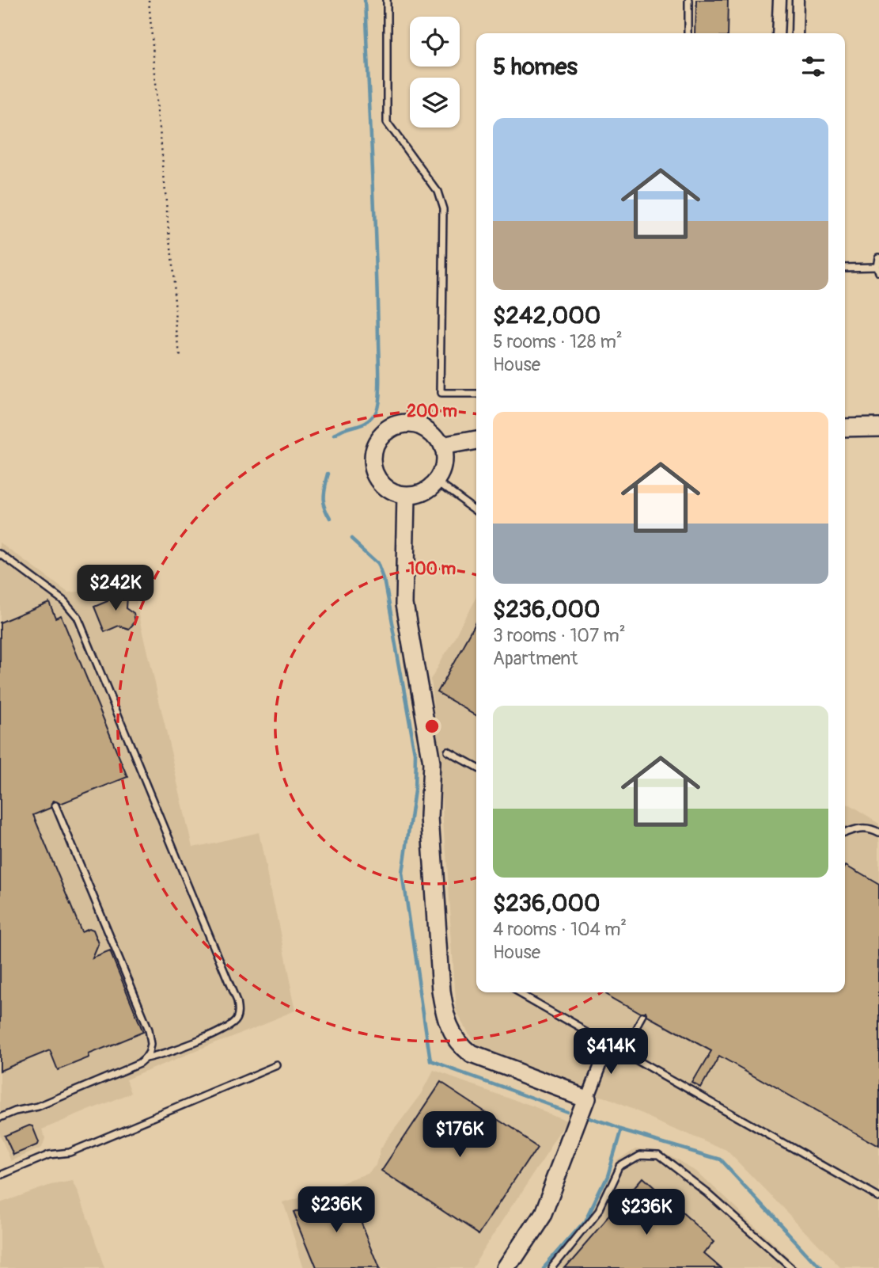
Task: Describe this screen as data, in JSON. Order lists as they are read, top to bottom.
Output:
{
  "page": {
    "heading": "5 homes",
    "list": [
      {
        "name": "$242,000",
        "note": "5 rooms · 128 m² · House"
      },
      {
        "name": "$236,000",
        "note": "3 rooms · 107 m² · Apartment"
      },
      {
        "name": "$236,000",
        "note": "4 rooms · 104 m² · House"
      }
    ],
    "price": [
      "$242K",
      "$414K",
      "$176K",
      "$236K",
      "$236K"
    ]
  },
  "rings": ["200 m", "100 m"]
}
